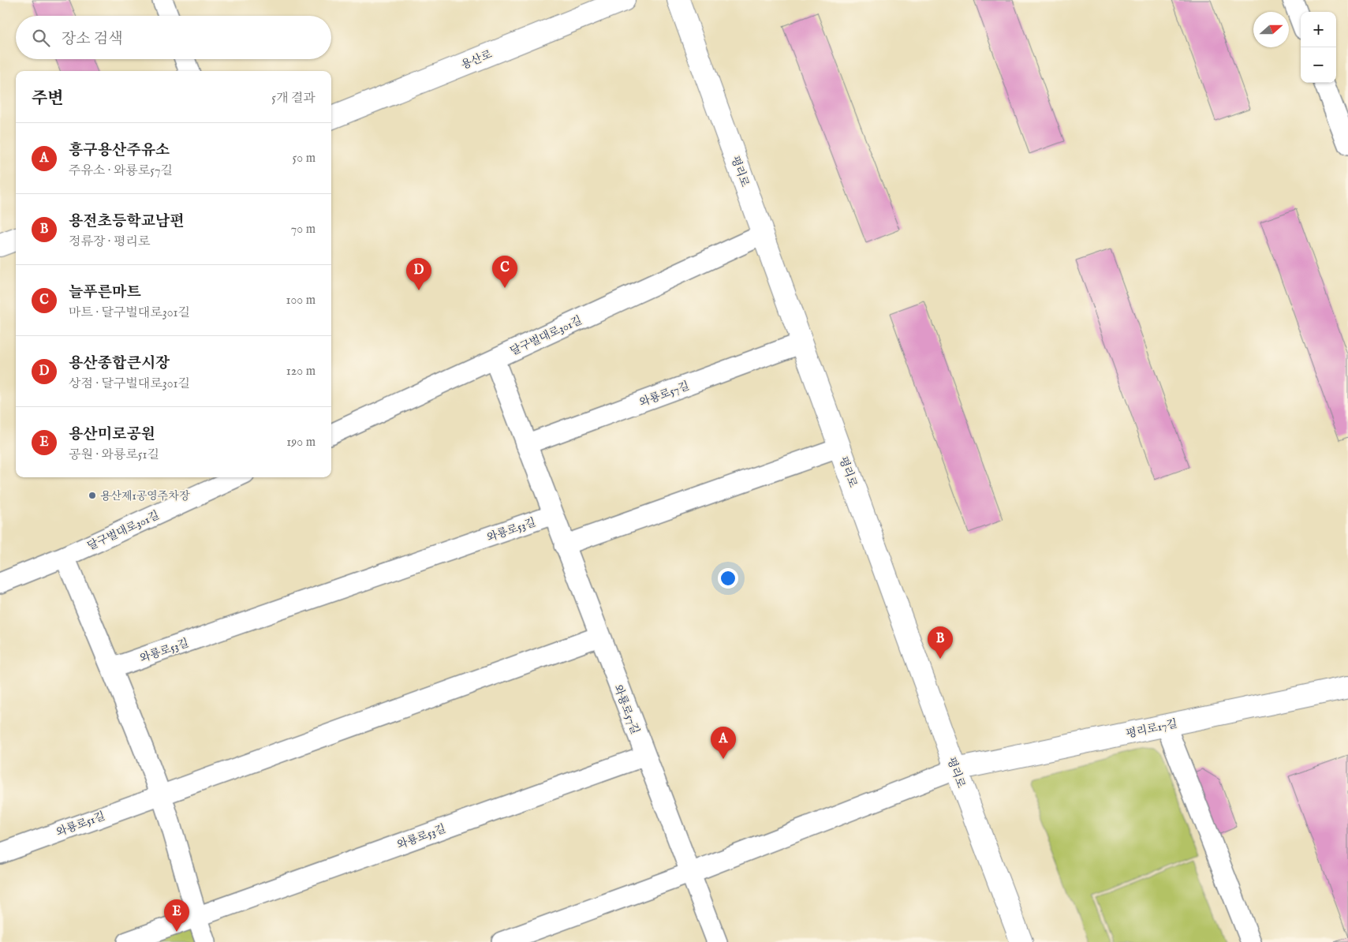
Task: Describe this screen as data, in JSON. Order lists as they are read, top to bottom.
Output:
{
  "streets": {
    "main road": ["용산로", "평리로", "평리로17길"],
    "street": [
      "달구벌대로301길",
      "와룡로57길",
      "와룡로53길",
      "와룡로51길"
    ]
  },
  "crossings": [
    ["평리로", "달구벌대로301길"],
    ["평리로", "와룡로57길"],
    ["평리로", "평리로17길"],
    ["달구벌대로301길", "와룡로57길"],
    ["와룡로57길", "와룡로53길"]
  ],
  "places": ["용산제1공영주차장"],
  "north": "right",
  "page": {
    "map_buttons": ["+", "−"],
    "search": "장소 검색",
    "heading": ["주변", "5개 결과"],
    "list": [
      {
        "mark": "A",
        "name": "흥구용산주유소",
        "note": "주유소 · 와룡로57길",
        "value": "50 m"
      },
      {
        "mark": "B",
        "name": "용전초등학교남편",
        "note": "정류장 · 평리로",
        "value": "70 m"
      },
      {
        "mark": "C",
        "name": "늘푸른마트",
        "note": "마트 · 달구벌대로301길",
        "value": "100 m"
      },
      {
        "mark": "D",
        "name": "용산종합큰시장",
        "note": "상점 · 달구벌대로301길",
        "value": "120 m"
      },
      {
        "mark": "E",
        "name": "용산미로공원",
        "note": "공원 · 와룡로51길",
        "value": "190 m"
      }
    ],
    "pins": [
      "C",
      "D",
      "B",
      "A",
      "E"
    ]
  }
}
